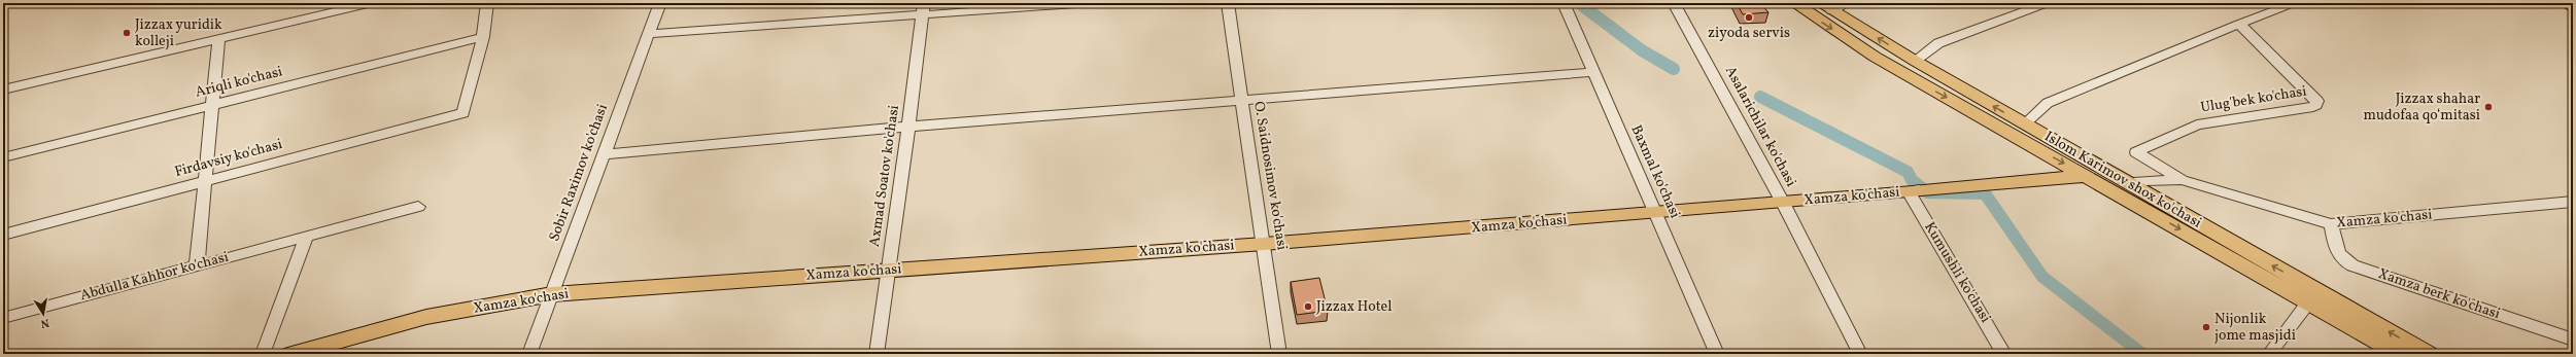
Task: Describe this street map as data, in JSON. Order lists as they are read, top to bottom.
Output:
{
  "streets": {
    "main road": ["Islom Karimov shox ko'chasi", "Xamza ko'chasi"],
    "street": [
      "Ariqli ko'chasi",
      "Ulug'bek ko'chasi",
      "Asalarichilar ko'chasi",
      "Firdavsiy ko'chasi",
      "Baxmal ko'chasi",
      "Sobir Raximov ko'chasi",
      "Axmad Soatov ko'chasi",
      "O. Saidnosimov ko'chasi",
      "Kumushli ko'chasi",
      "Abdulla Kahhor ko'chasi",
      "Xamza berk ko'chasi"
    ]
  },
  "crossings": [
    ["Ariqli ko'chasi", "Firdavsiy ko'chasi"],
    ["Ulug'bek ko'chasi", "Xamza ko'chasi"],
    ["Asalarichilar ko'chasi", "Xamza ko'chasi"],
    ["Baxmal ko'chasi", "Xamza ko'chasi"],
    ["Sobir Raximov ko'chasi", "Xamza ko'chasi"],
    ["Axmad Soatov ko'chasi", "Xamza ko'chasi"],
    ["O. Saidnosimov ko'chasi", "Xamza ko'chasi"],
    ["Islom Karimov shox ko'chasi", "Xamza ko'chasi"],
    ["Xamza ko'chasi", "Kumushli ko'chasi"],
    ["Xamza ko'chasi", "Xamza berk ko'chasi"]
  ],
  "places": [
    "ziyoda servis",
    "Jizzax yuridik kolleji",
    "Jizzax shahar mudofaa qoʻmitasi",
    "Jizzax Hotel",
    "Nijonlik jome masjidi"
  ],
  "north": "bottom"
}
